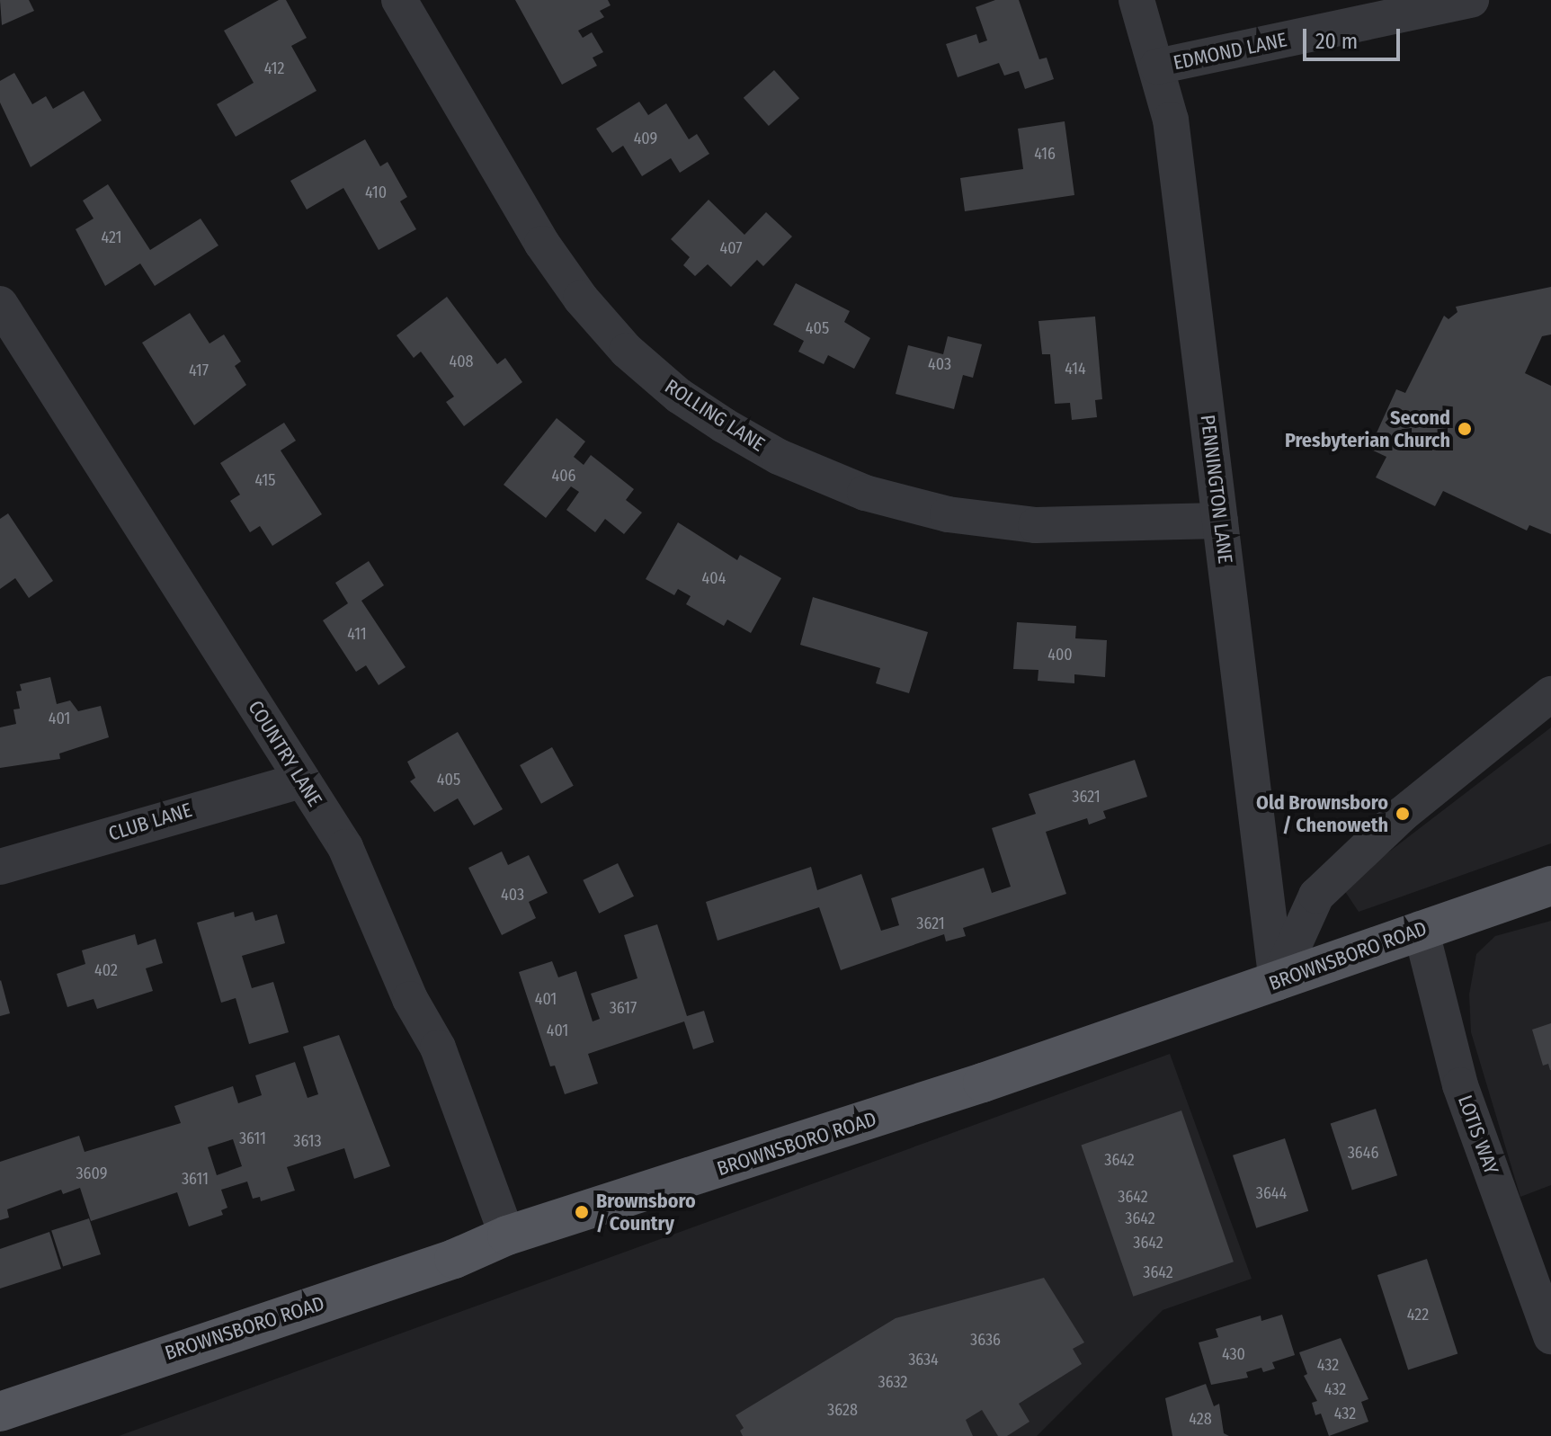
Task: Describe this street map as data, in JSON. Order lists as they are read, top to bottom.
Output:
{
  "streets": {
    "main road": ["BROWNSBORO ROAD"],
    "street": [
      "EDMOND LANE",
      "ROLLING LANE",
      "PENNINGTON LANE",
      "COUNTRY LANE",
      "CLUB LANE",
      "LOTIS WAY"
    ]
  },
  "crossings": [
    ["EDMOND LANE", "PENNINGTON LANE"],
    ["ROLLING LANE", "PENNINGTON LANE"],
    ["PENNINGTON LANE", "BROWNSBORO ROAD"],
    ["COUNTRY LANE", "CLUB LANE"],
    ["COUNTRY LANE", "BROWNSBORO ROAD"],
    ["BROWNSBORO ROAD", "LOTIS WAY"]
  ],
  "places": ["Second Presbyterian Church", "Old Brownsboro / Chenoweth", "Brownsboro / Country"],
  "house_numbers": [
    "412",
    "409",
    "416",
    "410",
    "421",
    "407",
    "405",
    "408",
    "403",
    "414",
    "417",
    "406",
    "415",
    "404",
    "411",
    "400",
    "401",
    "405",
    "3621",
    "403",
    "3621",
    "402",
    "401",
    "3617",
    "401",
    "3611",
    "3613",
    "3646",
    "3642",
    "3609",
    "3611",
    "3644",
    "3642",
    "3642",
    "3642",
    "3642",
    "422",
    "3636",
    "430",
    "3634",
    "432",
    "3632",
    "432",
    "3628",
    "432",
    "428"
  ],
  "scale_bar": "20 m"
}
